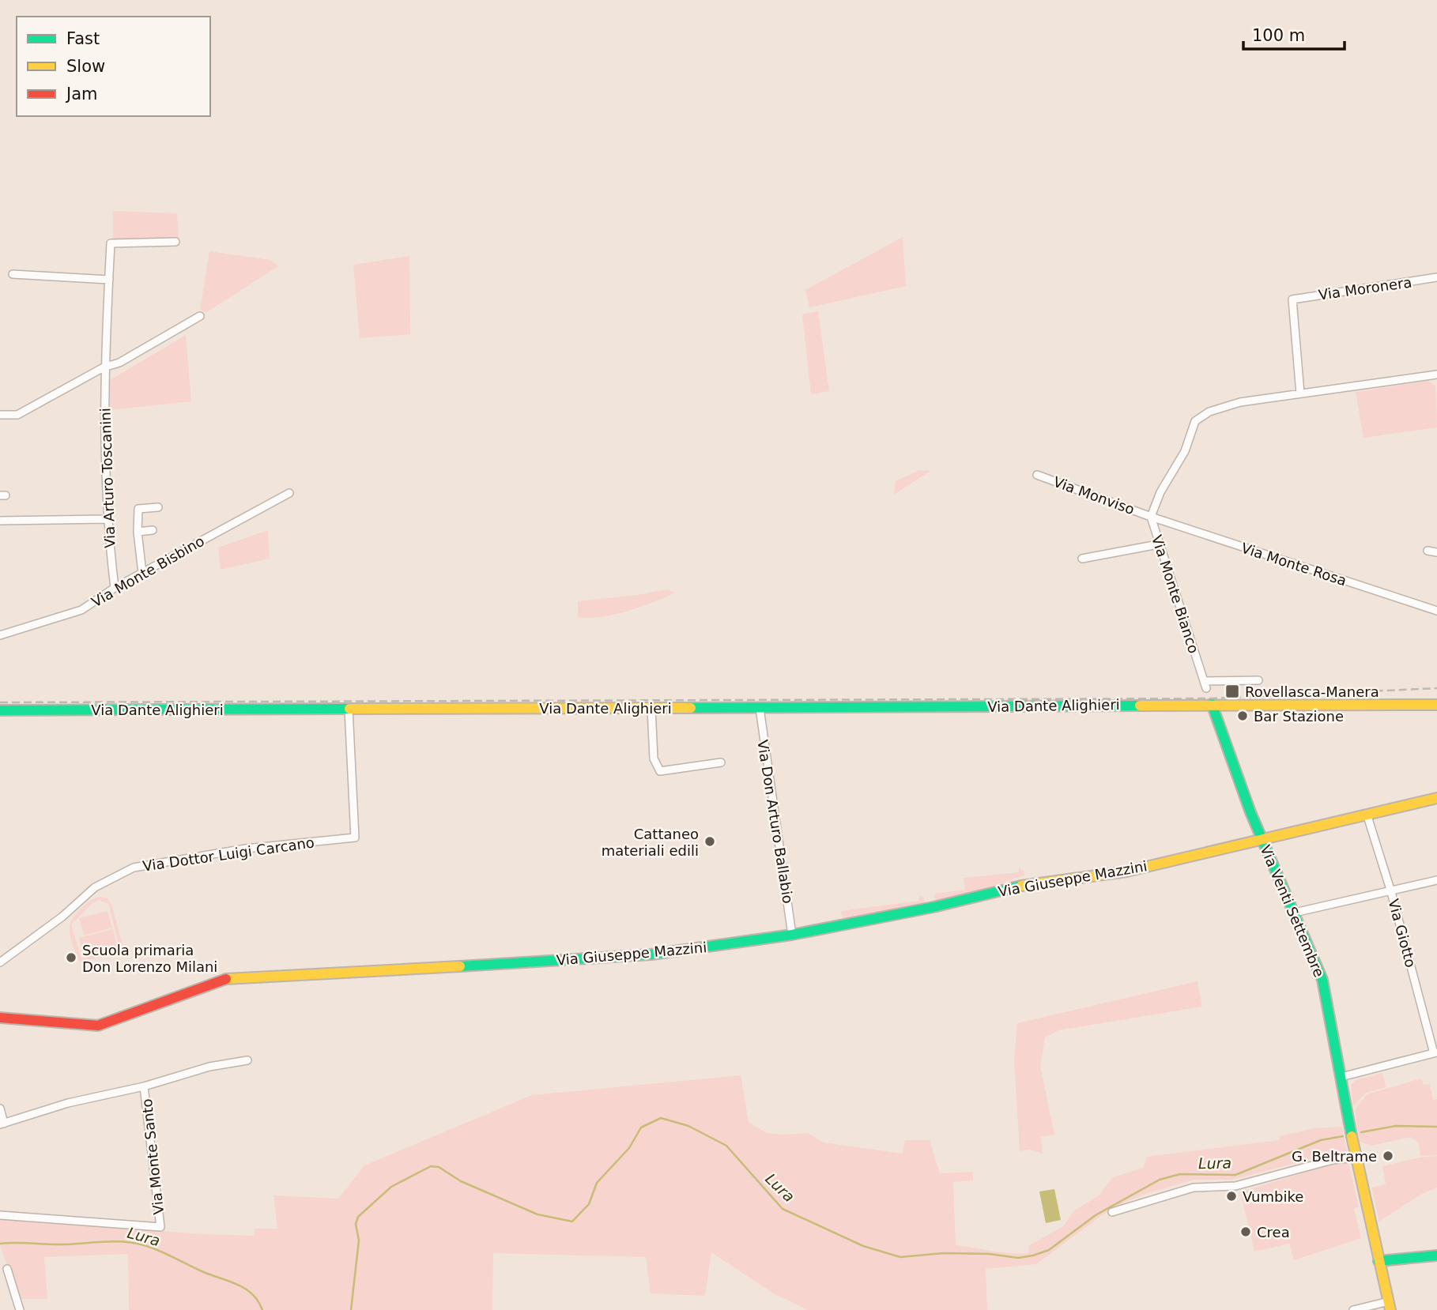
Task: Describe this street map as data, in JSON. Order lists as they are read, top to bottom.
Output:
{
  "streets": {
    "street": [
      "Via Moronera",
      "Via Arturo Toscanini",
      "Via Monviso",
      "Via Monte Rosa",
      "Via Monte Bisbino",
      "Via Monte Bianco",
      "Via Dante Alighieri",
      "Via Don Arturo Ballabio",
      "Via Dottor Luigi Carcano",
      "Via Giuseppe Mazzini",
      "Via Venti Settembre",
      "Via Giotto",
      "Via Monte Santo"
    ]
  },
  "crossings": [
    ["Via Moronera", "Via Monte Bianco"],
    ["Via Arturo Toscanini", "Via Monte Bisbino"],
    ["Via Monviso", "Via Monte Rosa"],
    ["Via Monviso", "Via Monte Bianco"],
    ["Via Monte Rosa", "Via Monte Bianco"],
    ["Via Dante Alighieri", "Via Don Arturo Ballabio"],
    ["Via Dante Alighieri", "Via Dottor Luigi Carcano"],
    ["Via Dante Alighieri", "Via Venti Settembre"],
    ["Via Don Arturo Ballabio", "Via Giuseppe Mazzini"],
    ["Via Giuseppe Mazzini", "Via Venti Settembre"],
    ["Via Giuseppe Mazzini", "Via Giotto"]
  ],
  "water": ["Lura"],
  "places": {
    "transit": ["Rovellasca-Manera"],
    "other": [
      "Bar Stazione",
      "Cattaneo materiali edili",
      "Scuola primaria Don Lorenzo Milani",
      "G. Beltrame",
      "Vumbike",
      "Crea"
    ]
  },
  "legend": ["Fast", "Slow", "Jam"],
  "scale_bar": "100 m"
}
